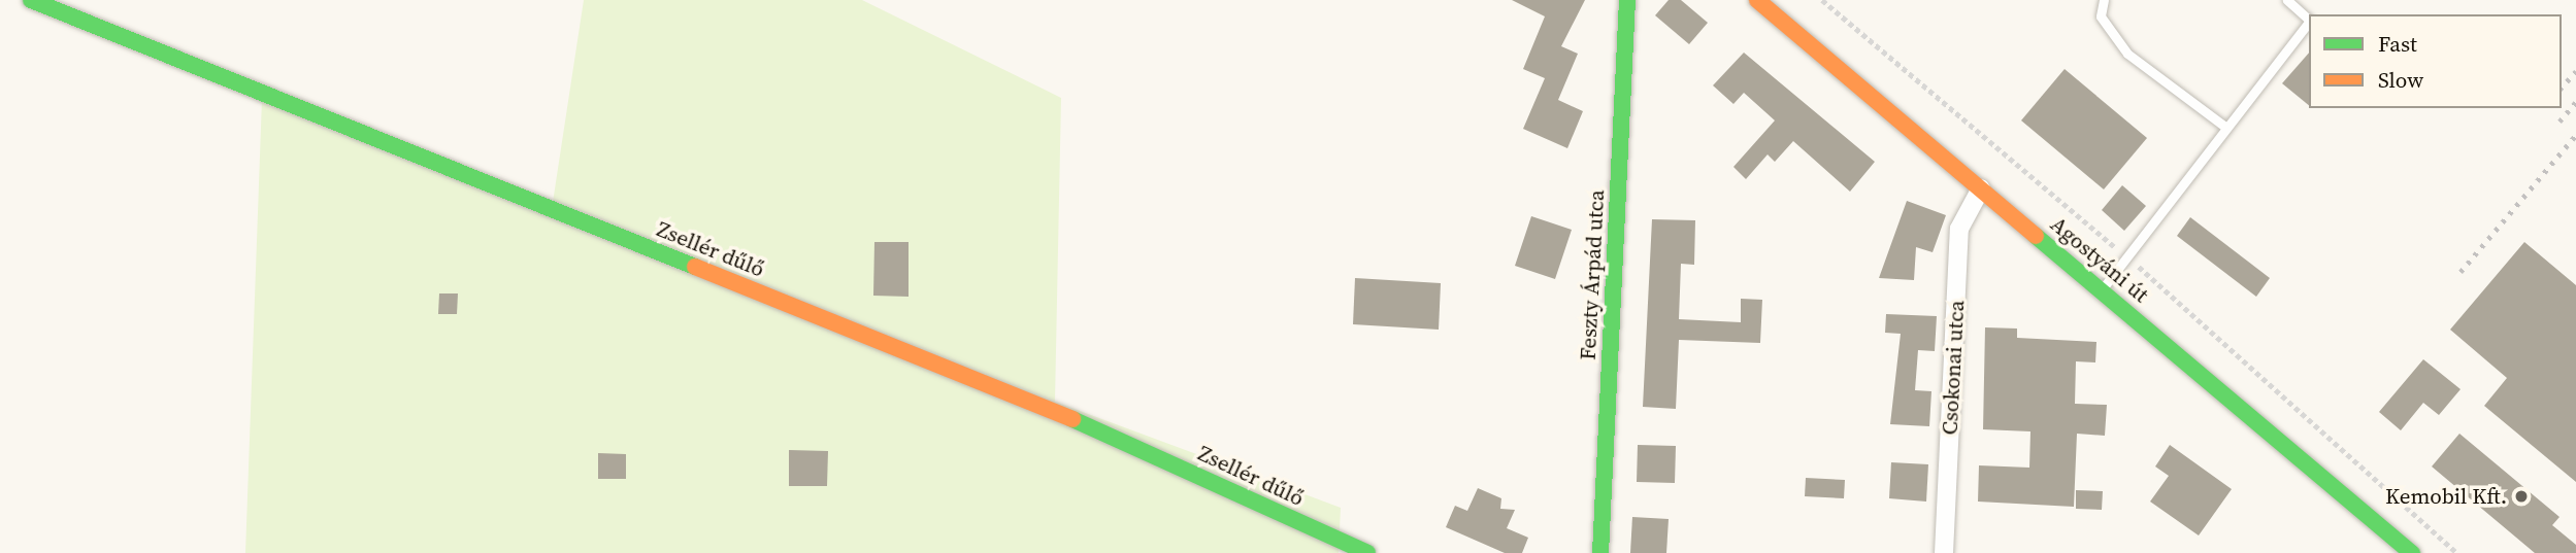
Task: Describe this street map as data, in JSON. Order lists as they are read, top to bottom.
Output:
{
  "streets": {
    "street": [
      "Zsellér dűlő",
      "Agostyáni út",
      "Feszty Árpád utca",
      "Csokonai utca"
    ]
  },
  "crossings": [
    ["Agostyáni út", "Csokonai utca"]
  ],
  "places": ["Kemobil Kft."],
  "legend": ["Fast", "Slow"]
}
